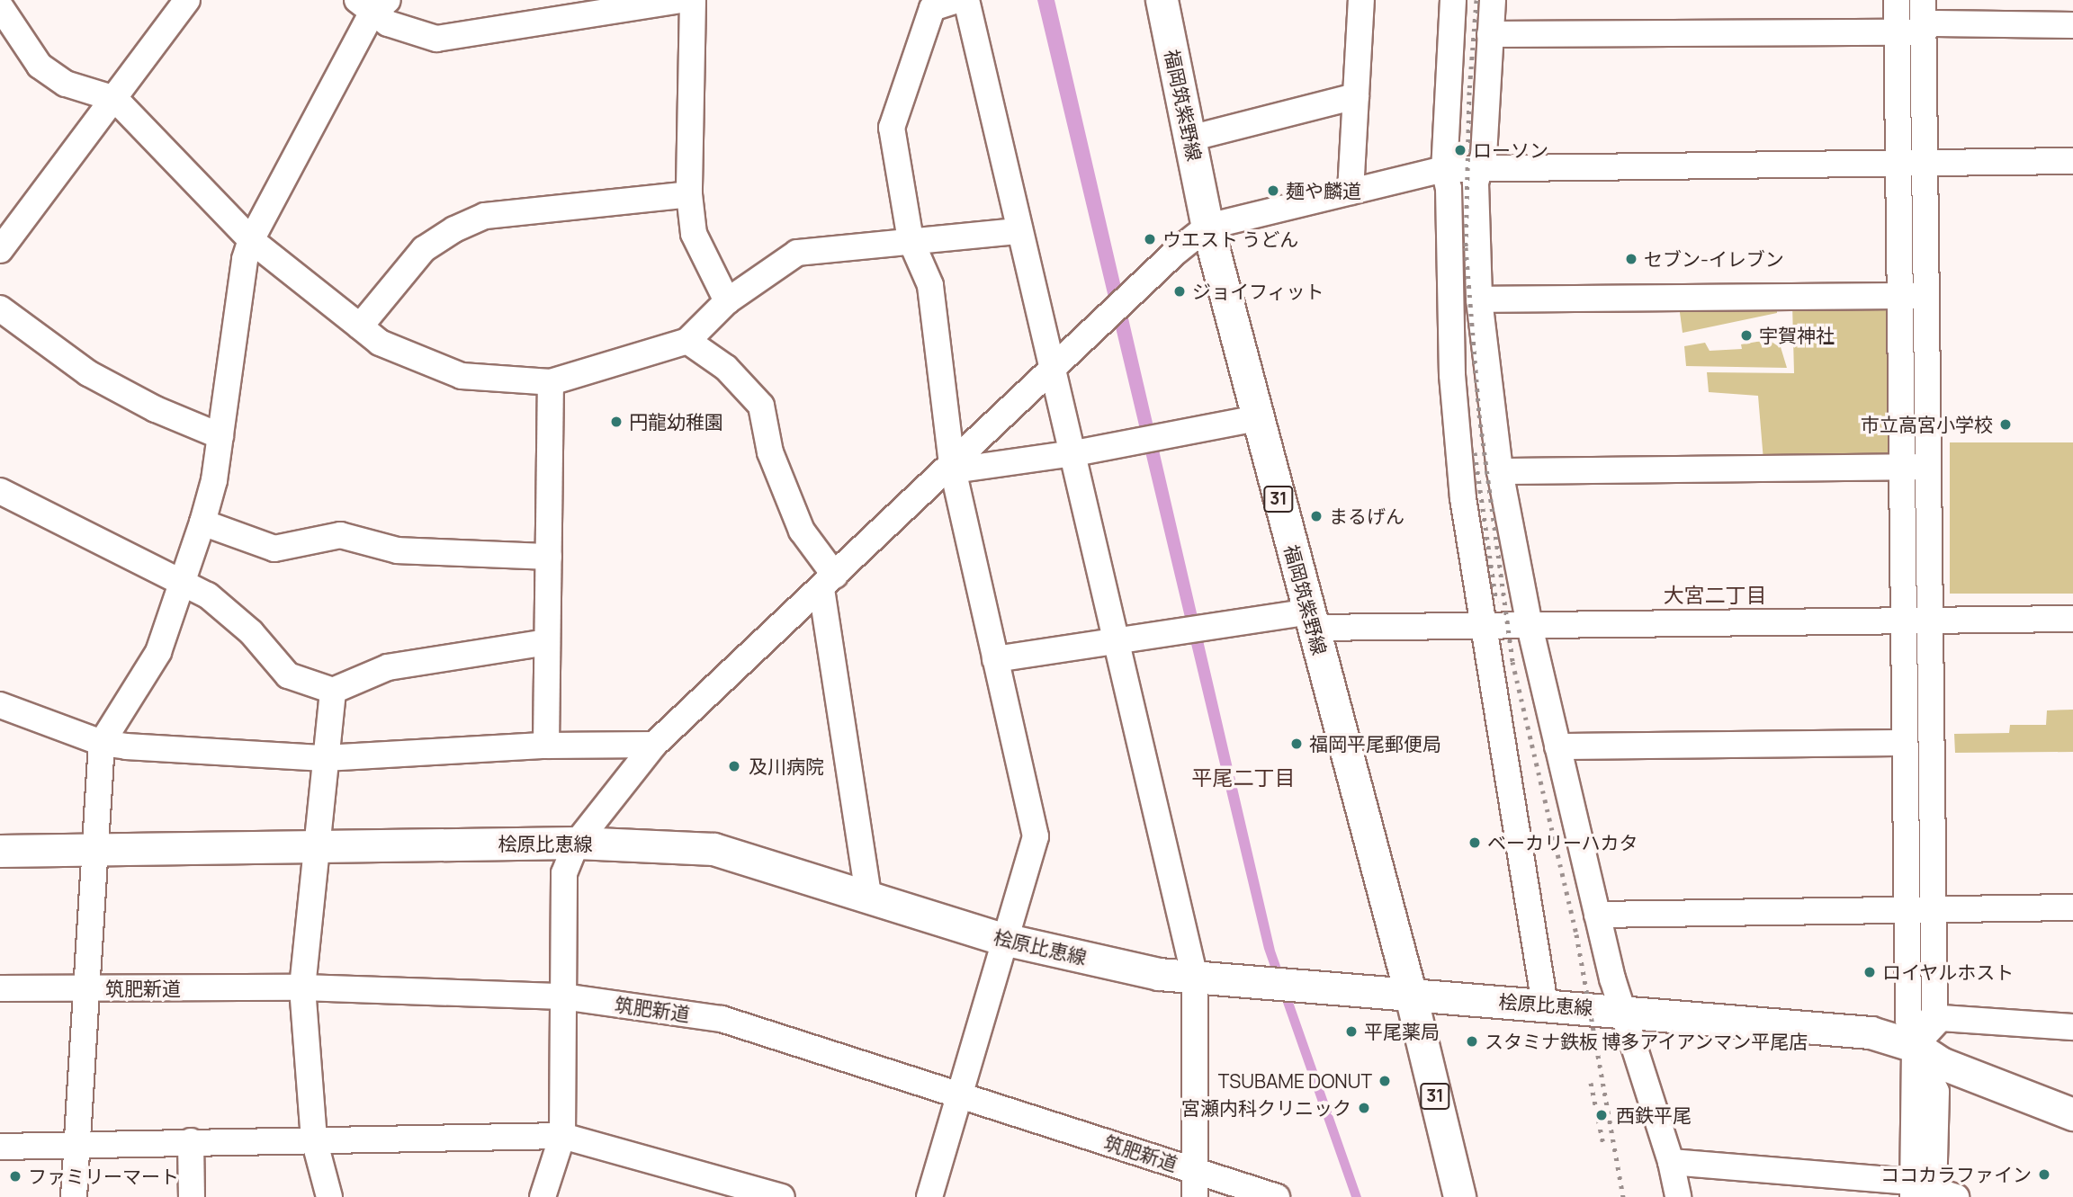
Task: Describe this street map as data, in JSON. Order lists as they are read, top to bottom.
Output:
{
  "streets": {
    "main road": ["福岡筑紫野線", "31", "桧原比恵線"],
    "street": ["筑肥新道"]
  },
  "crossings": [
    ["福岡筑紫野線", "桧原比恵線"]
  ],
  "districts": ["大宮二丁目", "平尾二丁目"],
  "places": [
    "ローソン",
    "麺や麟道",
    "ウエスト うどん",
    "セブン-イレブン",
    "ジョイフィット",
    "宇賀神社",
    "円龍幼稚園",
    "市立高宮小学校",
    "まるげん",
    "福岡平尾郵便局",
    "及川病院",
    "ベーカリーハカタ",
    "ロイヤルホスト",
    "平尾薬局",
    "スタミナ鉄板 博多アイアンマン平尾店",
    "TSUBAME DONUT",
    "宮瀬内科クリニック",
    "西鉄平尾",
    "ココカラファイン",
    "ファミリーマート"
  ]
}
